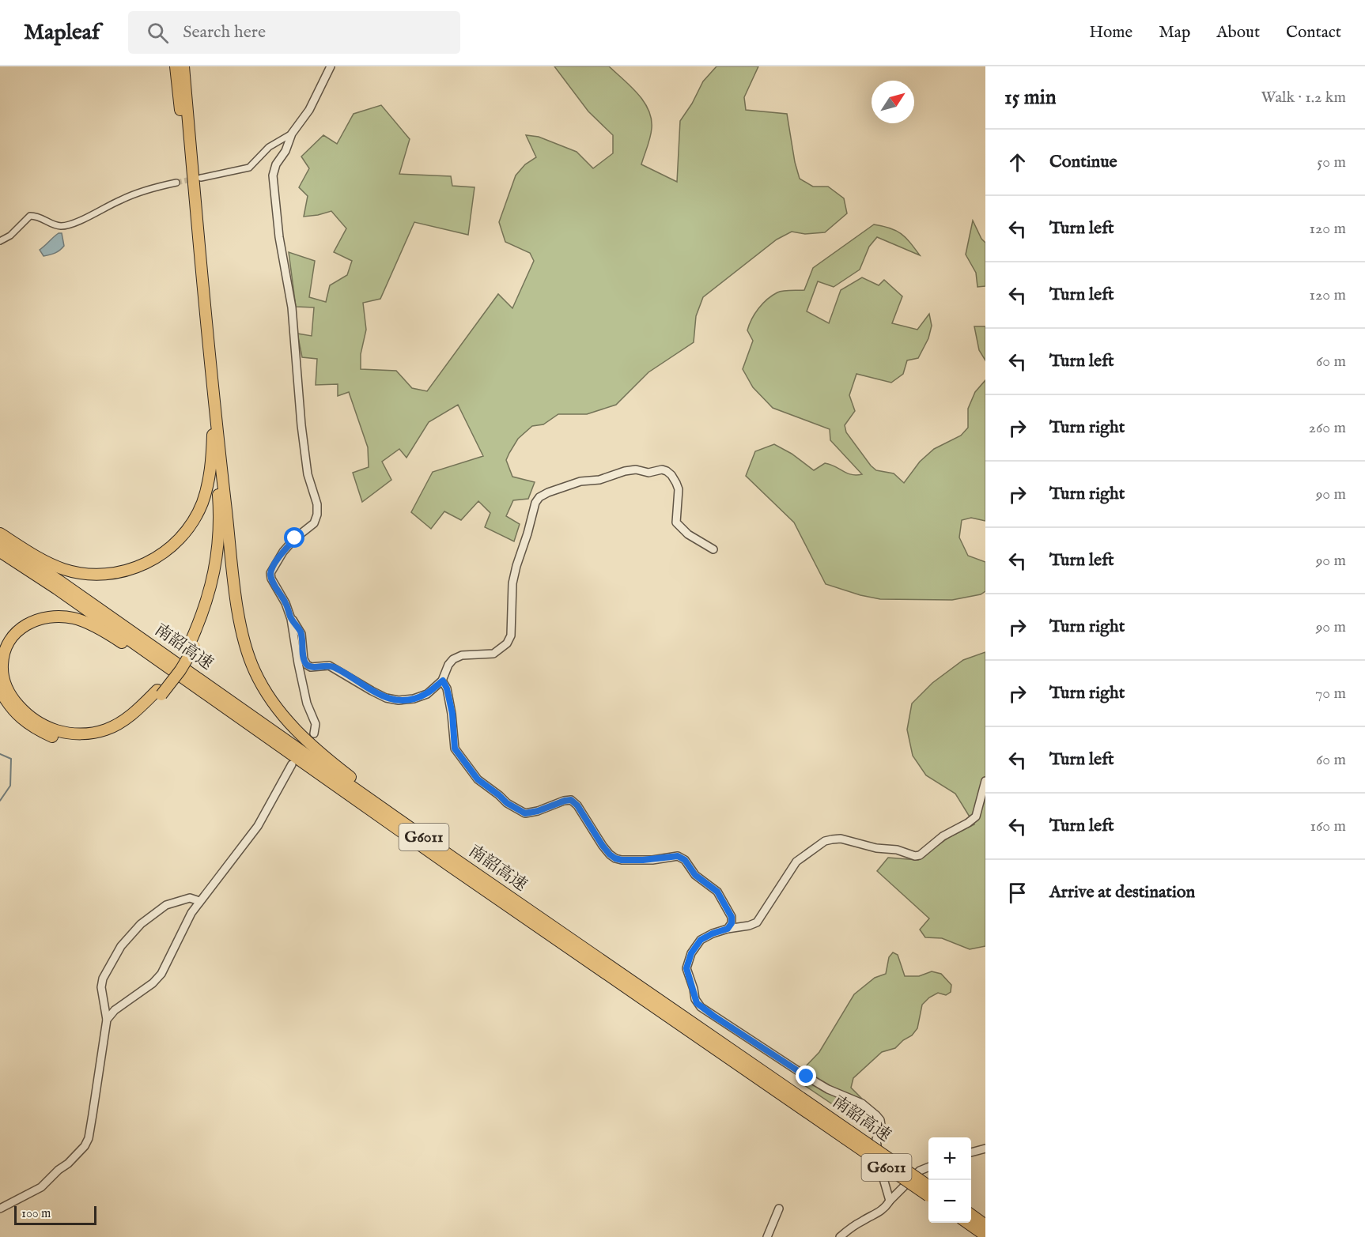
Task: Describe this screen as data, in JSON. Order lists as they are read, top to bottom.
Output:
{
  "streets": {
    "highway": ["南韶高速", "G6011"]
  },
  "scale_bar": "100 m",
  "north": "top right",
  "page": {
    "header": "Mapleaf",
    "search": "Search here",
    "nav": [
      "Home",
      "Map",
      "About",
      "Contact"
    ],
    "heading": ["15 min", "Walk · 1.2 km"],
    "list": [
      ["Continue", "50 m"],
      ["Turn left", "120 m"],
      ["Turn left", "120 m"],
      ["Turn left", "60 m"],
      ["Turn right", "260 m"],
      ["Turn right", "90 m"],
      ["Turn left", "90 m"],
      ["Turn right", "90 m"],
      ["Turn right", "70 m"],
      ["Turn left", "60 m"],
      ["Turn left", "160 m"],
      "Arrive at destination"
    ],
    "map_buttons": ["+", "−"],
    "scale": "100 m"
  }
}
